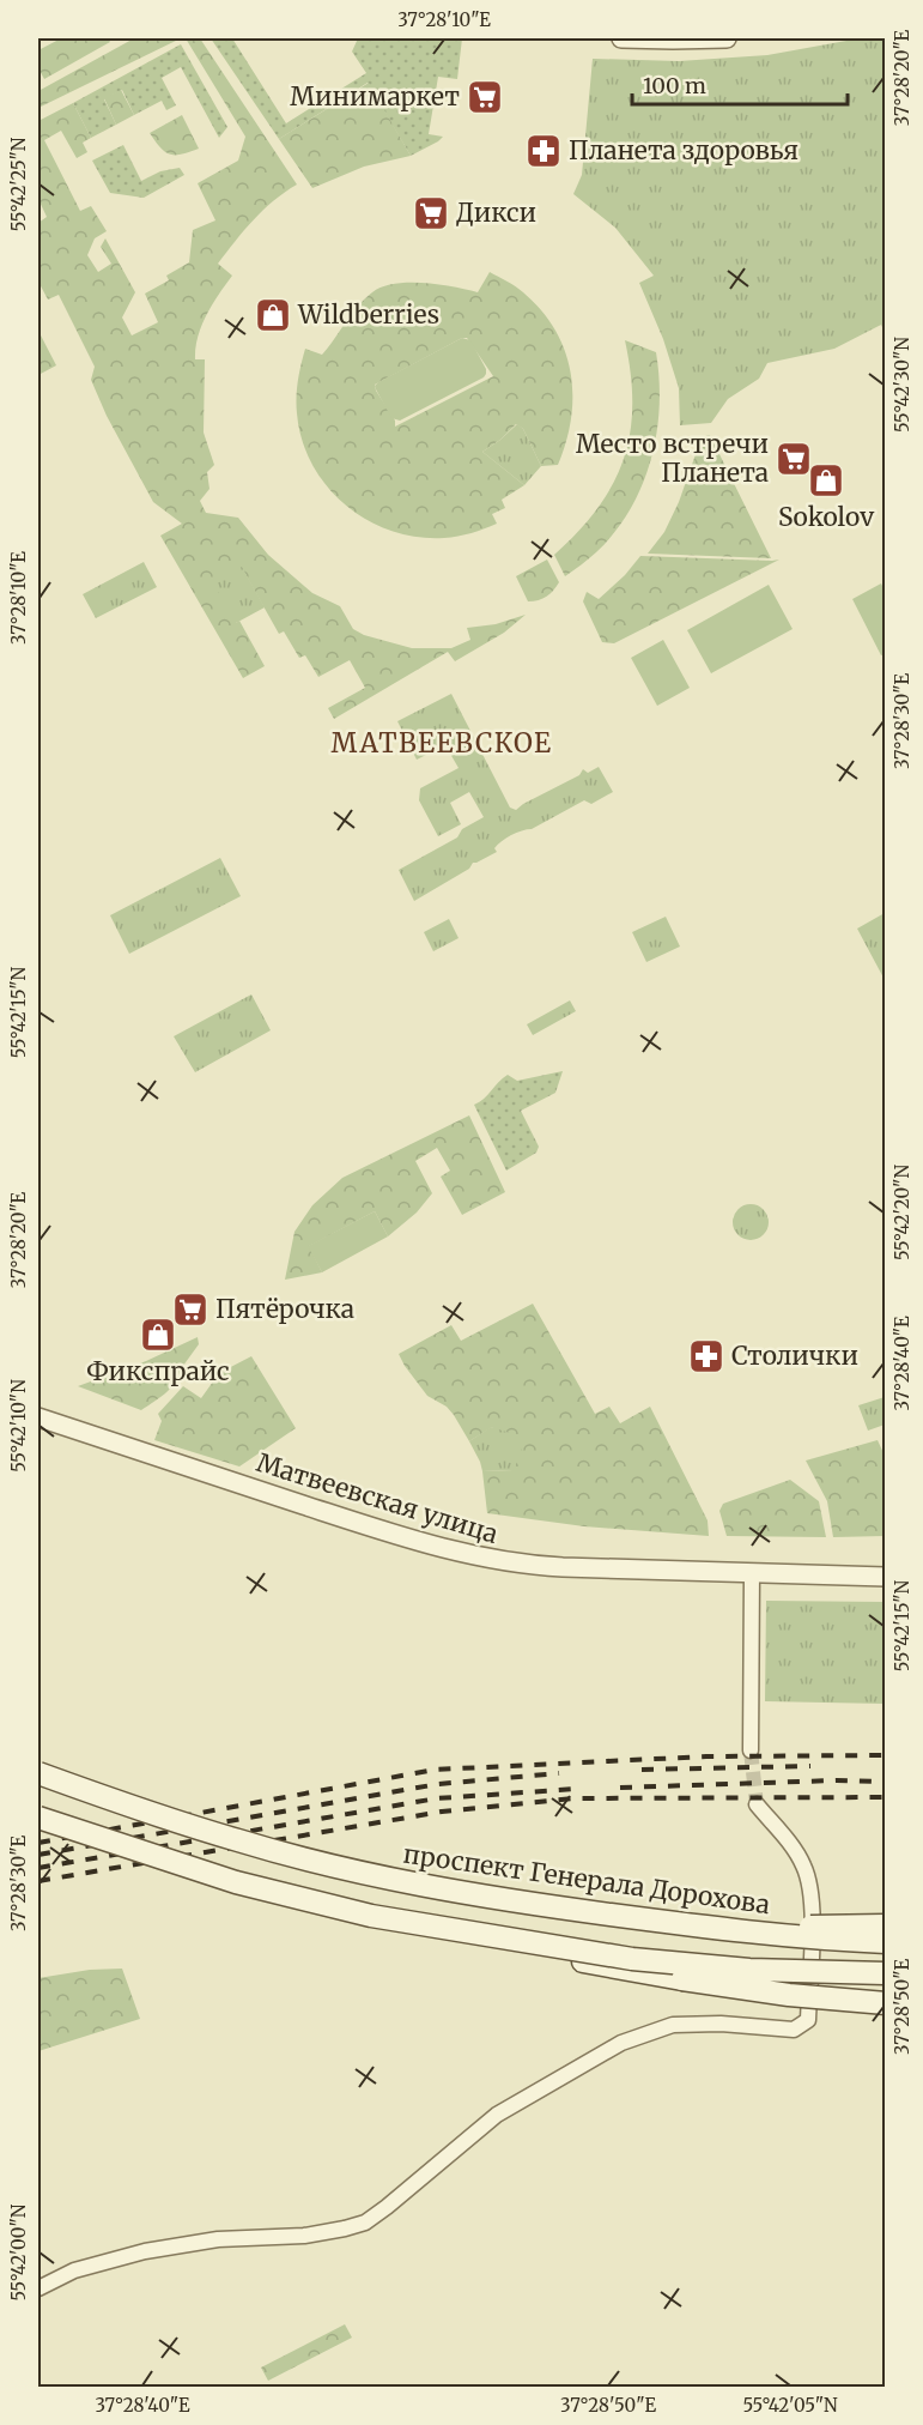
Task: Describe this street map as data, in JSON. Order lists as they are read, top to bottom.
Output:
{
  "streets": {
    "main road": ["проспект Генерала Дорохова"],
    "street": ["Матвеевская улица"]
  },
  "districts": ["МАТВЕЕВСКОЕ"],
  "places": {
    "supermarket": [
      "Минимаркет",
      "Дикси",
      "Место встречи Планета",
      "Пятёрочка"
    ],
    "pharmacy": ["Планета здоровья", "Столички"],
    "shop": ["Wildberries", "Sokolov", "Фикспрайс"]
  },
  "scale_bar": "100 m",
  "coordinates": [
    "37°28'10\"E",
    "37°28'20\"E",
    "55°42'25\"N",
    "55°42'30\"N",
    "37°28'30\"E",
    "55°42'15\"N",
    "55°42'20\"N",
    "37°28'40\"E",
    "55°42'10\"N",
    "37°28'50\"E",
    "55°42'00\"N",
    "55°42'05\"N"
  ]
}
